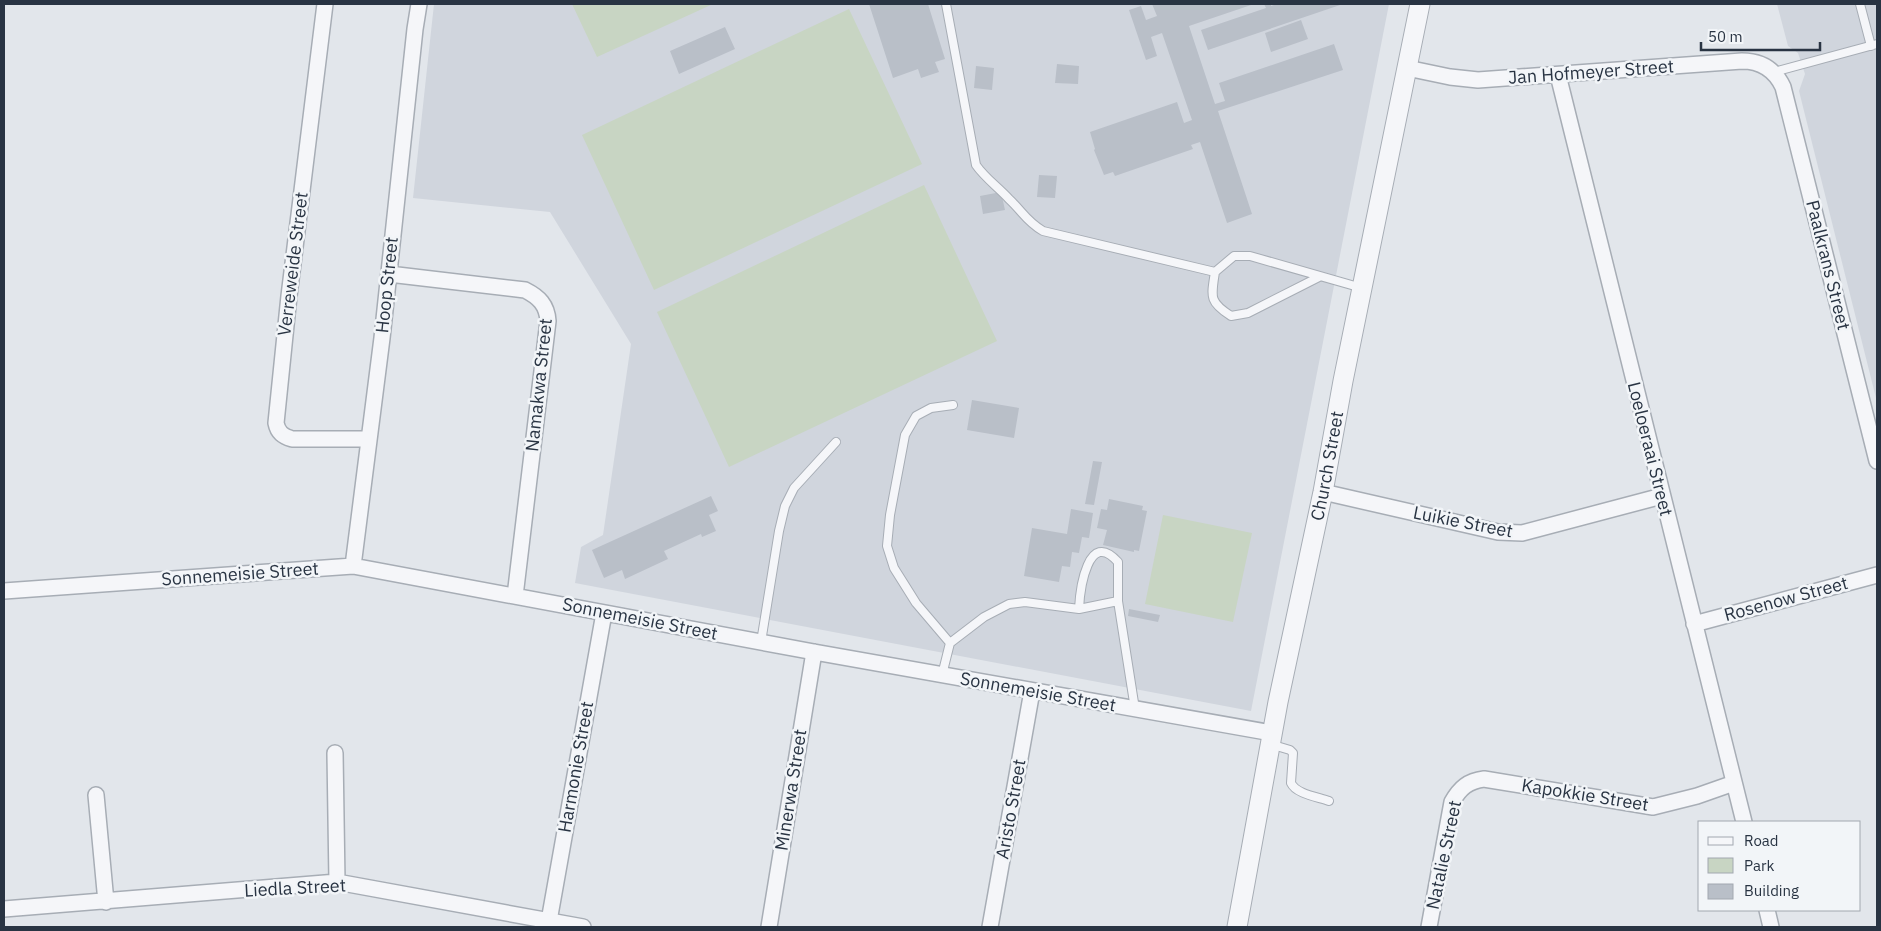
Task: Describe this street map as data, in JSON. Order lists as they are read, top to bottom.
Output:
{
  "streets": {
    "street": [
      "Jan Hofmeyer Street",
      "Verreweide Street",
      "Paalkrans Street",
      "Hoop Street",
      "Namakwa Street",
      "Loeloeraai Street",
      "Church Street",
      "Luikie Street",
      "Sonnemeisie Street",
      "Rosenow Street",
      "Harmonie Street",
      "Minerwa Street",
      "Kapokkie Street",
      "Aristo Street",
      "Natalie Street",
      "Liedla Street"
    ]
  },
  "crossings": [
    ["Jan Hofmeyer Street", "Paalkrans Street"],
    ["Jan Hofmeyer Street", "Loeloeraai Street"],
    ["Jan Hofmeyer Street", "Church Street"],
    ["Verreweide Street", "Hoop Street"],
    ["Hoop Street", "Namakwa Street"],
    ["Hoop Street", "Sonnemeisie Street"],
    ["Namakwa Street", "Sonnemeisie Street"],
    ["Loeloeraai Street", "Luikie Street"],
    ["Loeloeraai Street", "Rosenow Street"],
    ["Loeloeraai Street", "Kapokkie Street"],
    ["Church Street", "Luikie Street"],
    ["Church Street", "Sonnemeisie Street"],
    ["Sonnemeisie Street", "Harmonie Street"],
    ["Sonnemeisie Street", "Minerwa Street"],
    ["Sonnemeisie Street", "Aristo Street"],
    ["Harmonie Street", "Liedla Street"],
    ["Kapokkie Street", "Natalie Street"]
  ],
  "legend": ["Road", "Park", "Building"],
  "scale_bar": "50 m"
}
